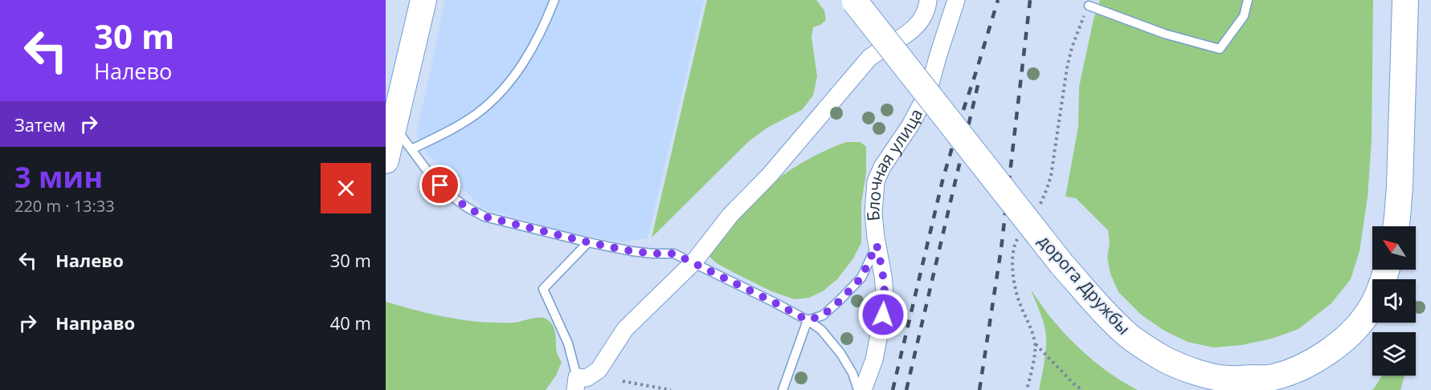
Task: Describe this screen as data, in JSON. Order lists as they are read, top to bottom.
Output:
{
  "streets": {
    "main road": ["дорога Дружбы"],
    "street": ["Блочная улица"]
  },
  "north": "top left",
  "page": {
    "turn": ["30 m", "Налево"],
    "then": "Затем",
    "heading": ["3 мин", "220 m · 13:33"],
    "list": [
      {
        "name": "Налево",
        "value": "30 m"
      },
      {
        "name": "Направо",
        "value": "40 m"
      }
    ]
  }
}
